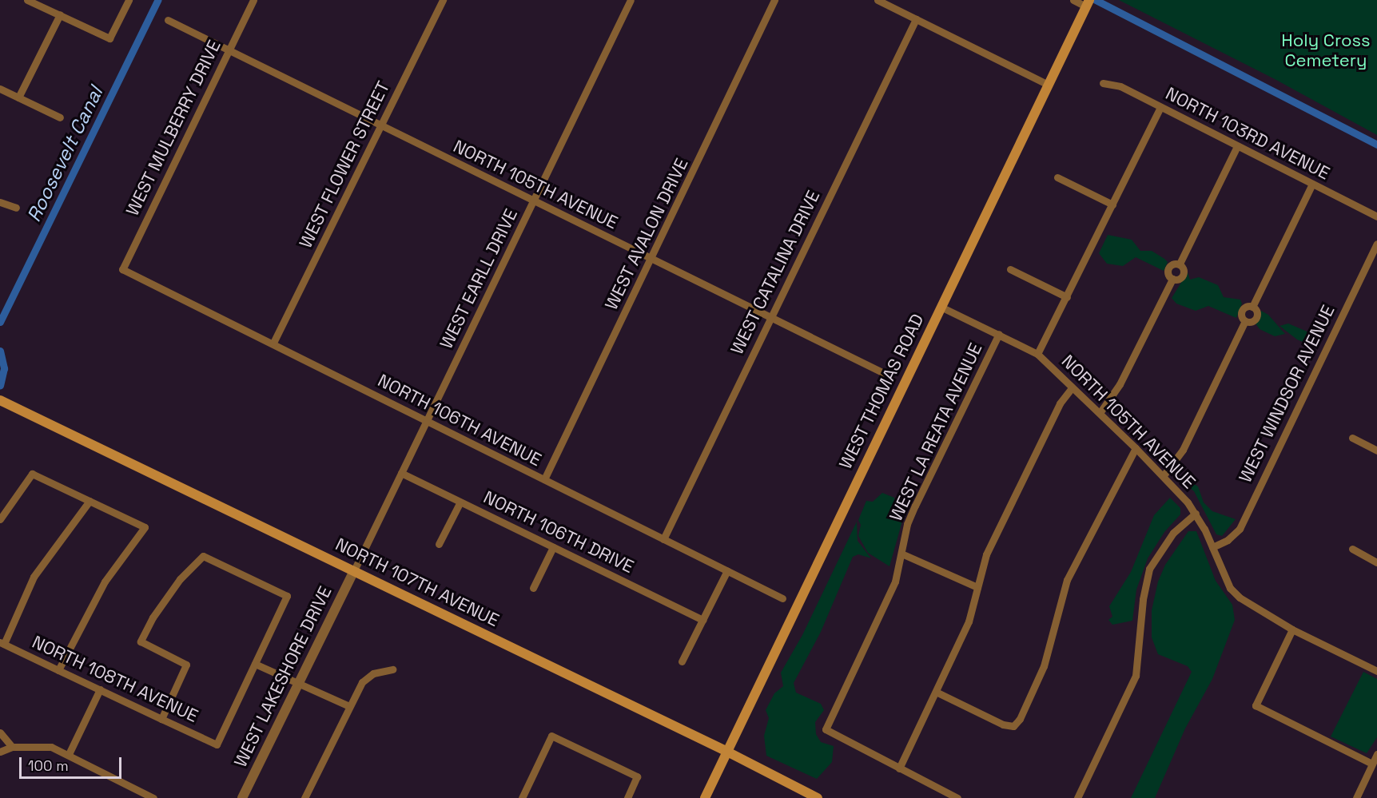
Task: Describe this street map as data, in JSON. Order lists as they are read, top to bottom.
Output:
{
  "streets": {
    "main road": ["WEST THOMAS ROAD", "NORTH 107TH AVENUE"],
    "street": [
      "WEST MULBERRY DRIVE",
      "NORTH 103RD AVENUE",
      "WEST FLOWER STREET",
      "NORTH 105TH AVENUE",
      "WEST AVALON DRIVE",
      "WEST CATALINA DRIVE",
      "WEST EARLL DRIVE",
      "WEST WINDSOR AVENUE",
      "NORTH 106TH AVENUE",
      "WEST LA REATA AVENUE",
      "NORTH 106TH DRIVE",
      "WEST LAKESHORE DRIVE",
      "NORTH 108TH AVENUE"
    ]
  },
  "crossings": [
    ["WEST MULBERRY DRIVE", "NORTH 105TH AVENUE"],
    ["WEST MULBERRY DRIVE", "NORTH 106TH AVENUE"],
    ["WEST FLOWER STREET", "NORTH 105TH AVENUE"],
    ["WEST FLOWER STREET", "NORTH 106TH AVENUE"],
    ["NORTH 105TH AVENUE", "WEST AVALON DRIVE"],
    ["NORTH 105TH AVENUE", "WEST CATALINA DRIVE"],
    ["NORTH 105TH AVENUE", "WEST EARLL DRIVE"],
    ["NORTH 105TH AVENUE", "WEST THOMAS ROAD"],
    ["NORTH 105TH AVENUE", "WEST WINDSOR AVENUE"],
    ["NORTH 105TH AVENUE", "WEST LA REATA AVENUE"],
    ["WEST AVALON DRIVE", "NORTH 106TH AVENUE"],
    ["WEST CATALINA DRIVE", "NORTH 106TH AVENUE"],
    ["WEST EARLL DRIVE", "NORTH 106TH AVENUE"],
    ["WEST EARLL DRIVE", "NORTH 106TH DRIVE"],
    ["WEST EARLL DRIVE", "NORTH 107TH AVENUE"],
    ["WEST EARLL DRIVE", "WEST LAKESHORE DRIVE"],
    ["WEST THOMAS ROAD", "NORTH 107TH AVENUE"],
    ["NORTH 107TH AVENUE", "WEST LAKESHORE DRIVE"]
  ],
  "water": ["Roosevelt Canal"],
  "parks": ["Holy Cross Cemetery"],
  "scale_bar": "100 m"
}
